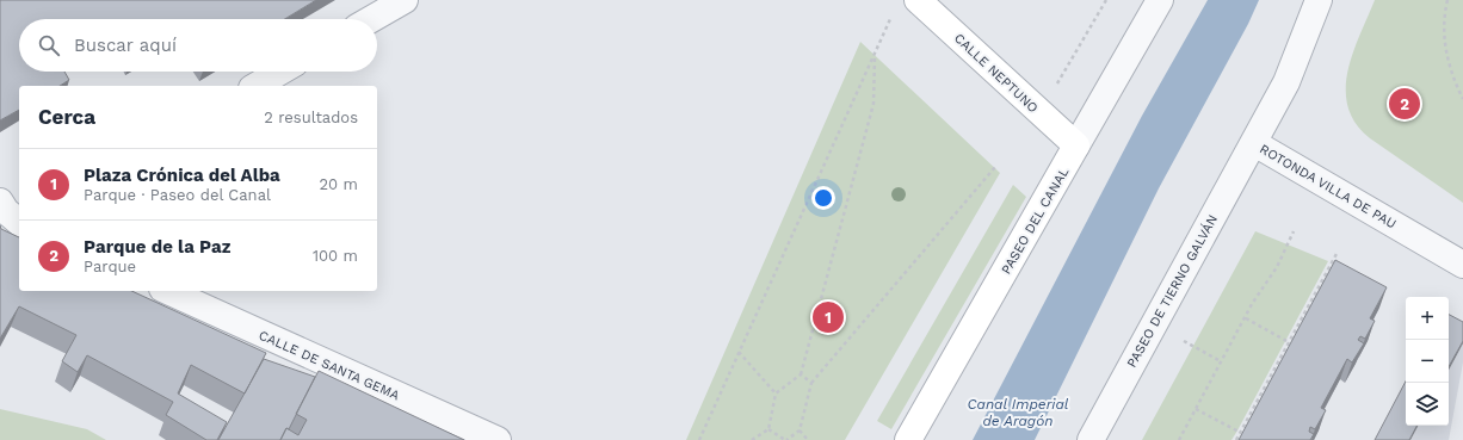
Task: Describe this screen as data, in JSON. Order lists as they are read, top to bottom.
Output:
{
  "streets": {
    "main road": ["CALLE NEPTUNO", "PASEO DEL CANAL"],
    "street": ["ROTONDA VILLA DE PAU", "PASEO DE TIERNO GALVÁN", "CALLE DE SANTA GEMA"]
  },
  "crossings": [
    ["CALLE NEPTUNO", "PASEO DEL CANAL"],
    ["ROTONDA VILLA DE PAU", "PASEO DE TIERNO GALVÁN"]
  ],
  "water": ["Canal Imperial de Aragón"],
  "page": {
    "search": "Buscar aquí",
    "pins": ["2", "1"],
    "heading": ["Cerca", "2 resultados"],
    "list": [
      {
        "mark": "1",
        "name": "Plaza Crónica del Alba",
        "note": "Parque · Paseo del Canal",
        "value": "20 m"
      },
      {
        "mark": "2",
        "name": "Parque de la Paz",
        "note": "Parque",
        "value": "100 m"
      }
    ],
    "map_buttons": ["+", "−"]
  }
}
